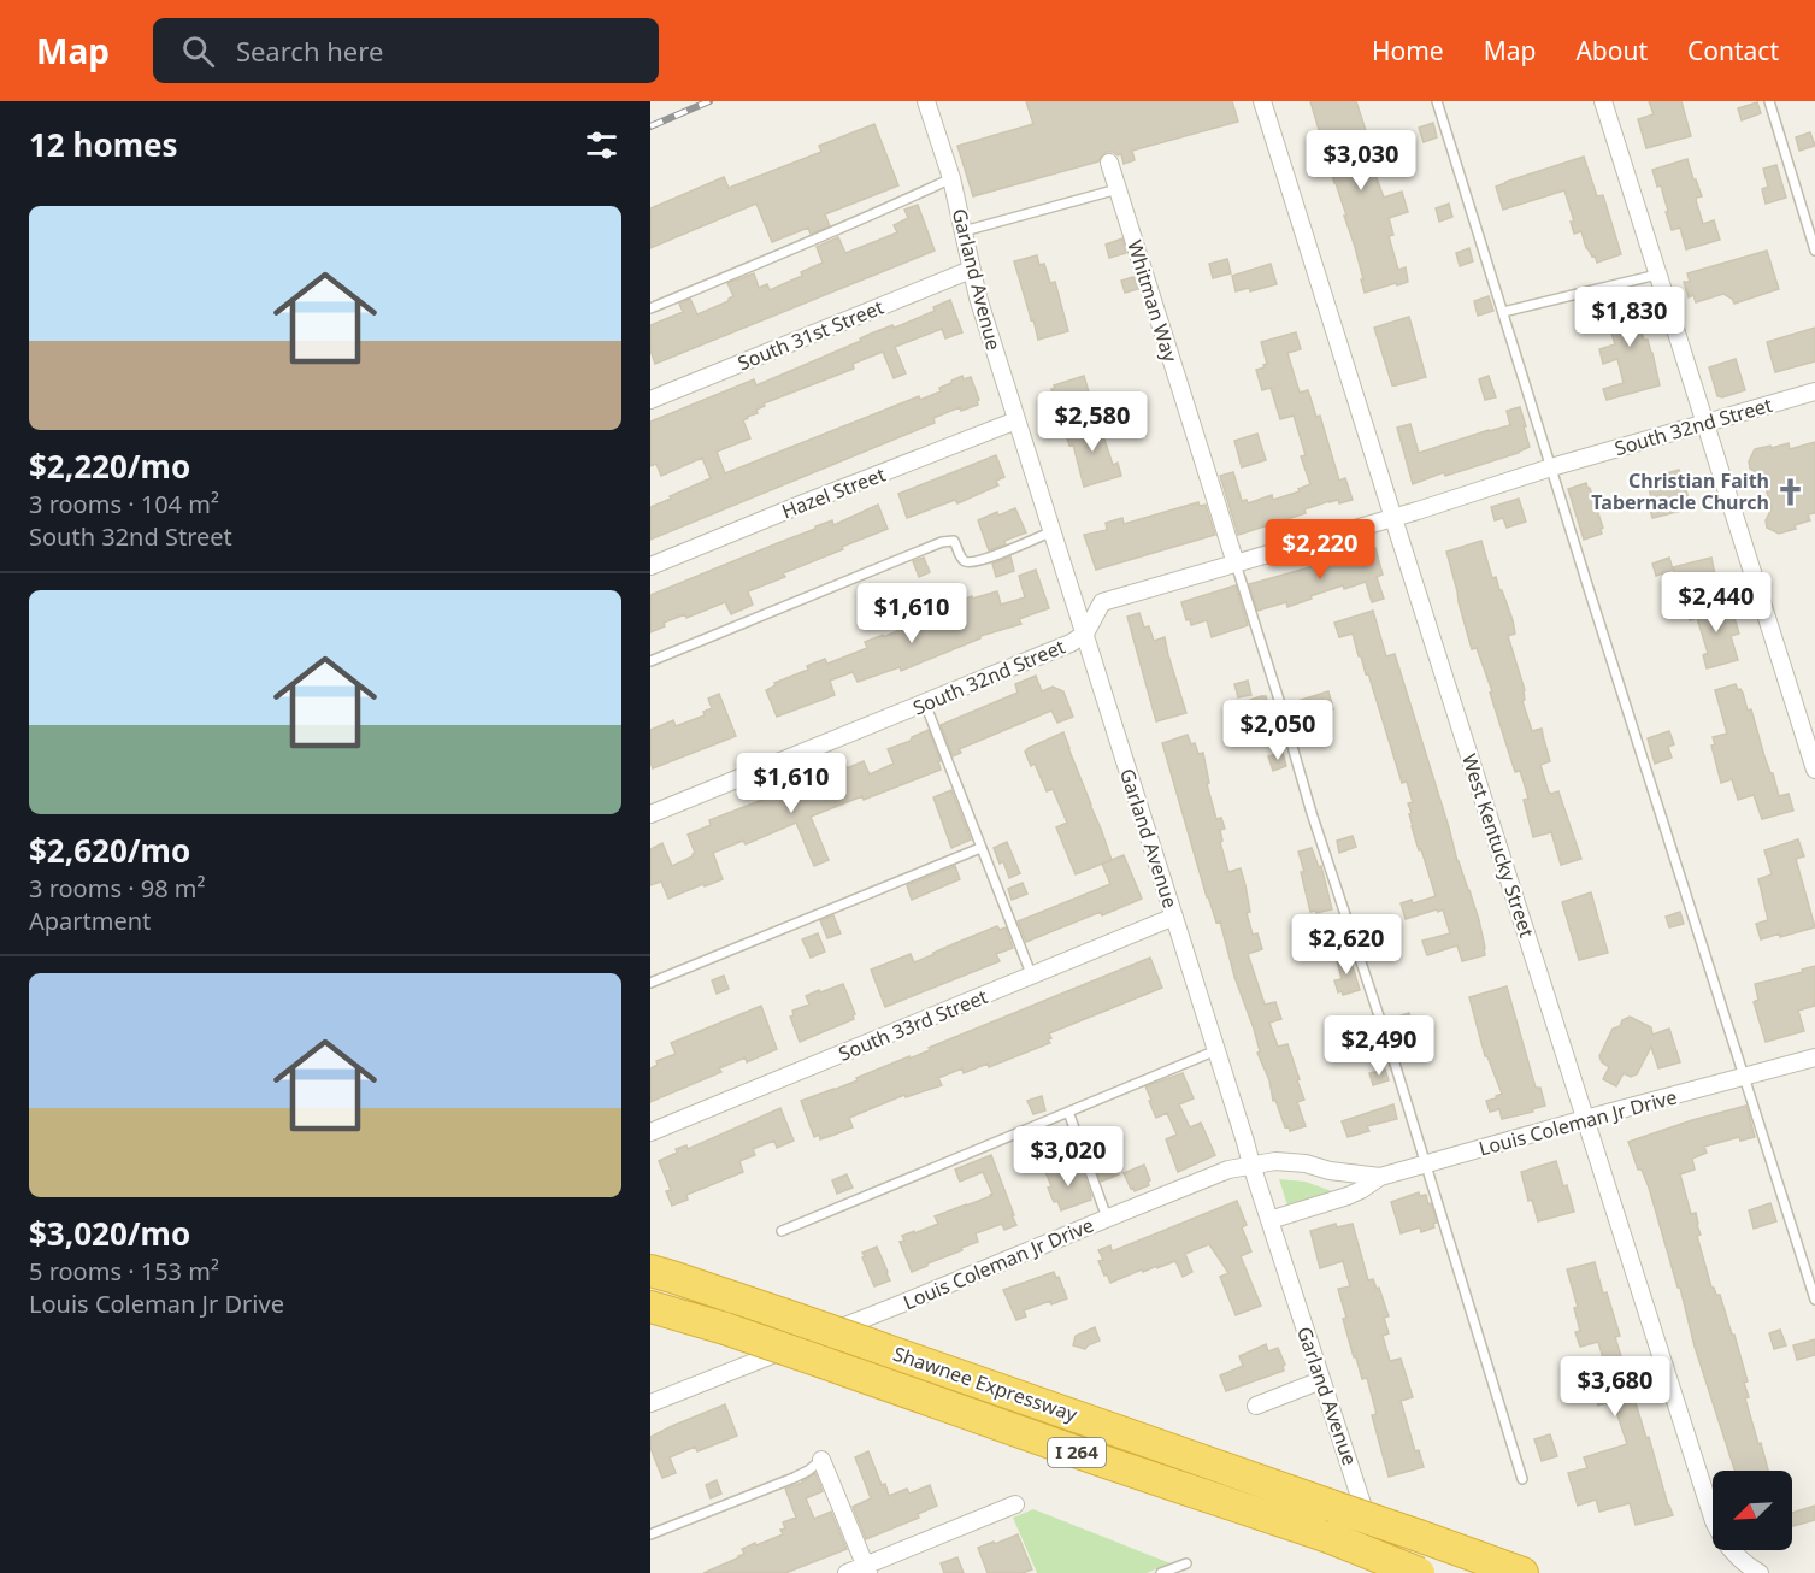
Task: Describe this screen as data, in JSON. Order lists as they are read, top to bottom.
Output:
{
  "streets": {
    "highway": ["Shawnee Expressway", "I 264"],
    "street": [
      "Garland Avenue",
      "Whitman Way",
      "South 31st Street",
      "South 32nd Street",
      "Hazel Street",
      "West Kentucky Street",
      "South 33rd Street",
      "Louis Coleman Jr Drive"
    ]
  },
  "crossings": [
    ["Garland Avenue", "South 31st Street"],
    ["Garland Avenue", "South 32nd Street"],
    ["Garland Avenue", "Hazel Street"],
    ["Garland Avenue", "South 33rd Street"],
    ["Garland Avenue", "Louis Coleman Jr Drive"],
    ["Whitman Way", "South 32nd Street"],
    ["South 32nd Street", "West Kentucky Street"],
    ["West Kentucky Street", "Louis Coleman Jr Drive"]
  ],
  "places": {
    "church": ["Christian Faith Tabernacle Church"]
  },
  "north": "bottom left",
  "page": {
    "header": "Map",
    "search": "Search here",
    "nav": [
      "Home",
      "Map",
      "About",
      "Contact"
    ],
    "heading": "12 homes",
    "price": [
      "$3,030",
      "$1,830",
      "$2,580",
      "$2,220",
      "$2,440",
      "$1,610",
      "$2,050",
      "$1,610",
      "$2,620",
      "$2,490",
      "$3,020",
      "$3,680"
    ],
    "list": [
      {
        "name": "$2,220/mo",
        "note": "3 rooms · 104 m² · South 32nd Street"
      },
      {
        "name": "$2,620/mo",
        "note": "3 rooms · 98 m² · Apartment"
      },
      {
        "name": "$3,020/mo",
        "note": "5 rooms · 153 m² · Louis Coleman Jr Drive"
      }
    ]
  }
}
